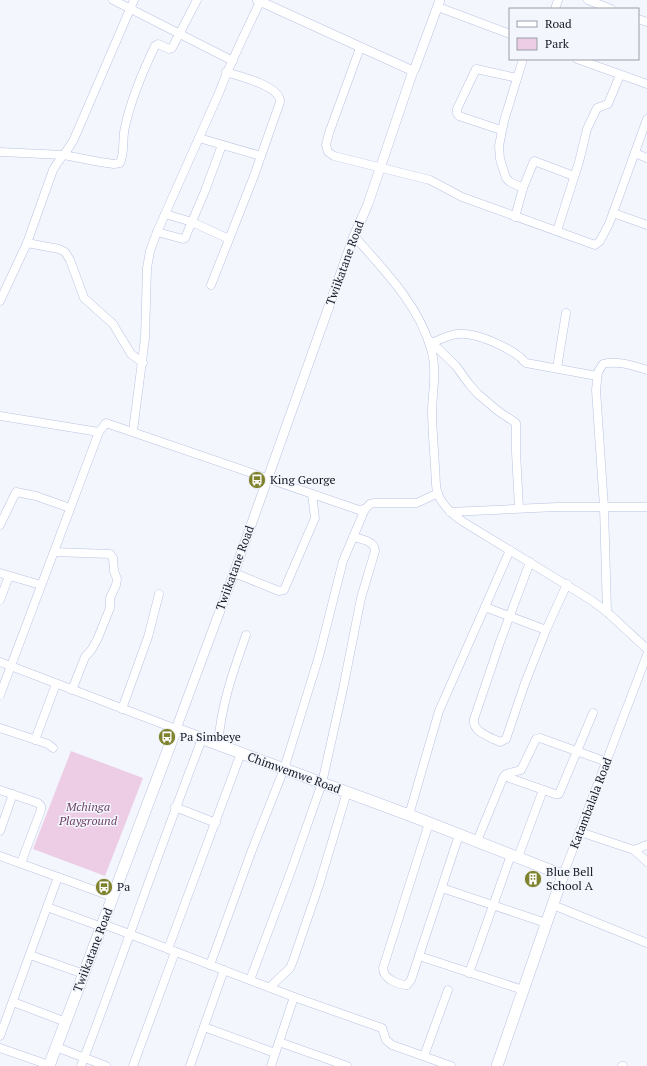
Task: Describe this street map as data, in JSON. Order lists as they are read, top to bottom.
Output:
{
  "streets": {
    "main road": ["Twiikatane Road", "Chimwemwe Road", "Katambalala Road"]
  },
  "crossings": [
    ["Twiikatane Road", "Chimwemwe Road"],
    ["Chimwemwe Road", "Katambalala Road"]
  ],
  "parks": ["Mchinga Playground"],
  "places": {
    "bus stop": ["King George", "Pa Simbeye", "Pa"],
    "building": ["Blue Bell School A"]
  },
  "legend": ["Road", "Park"]
}
